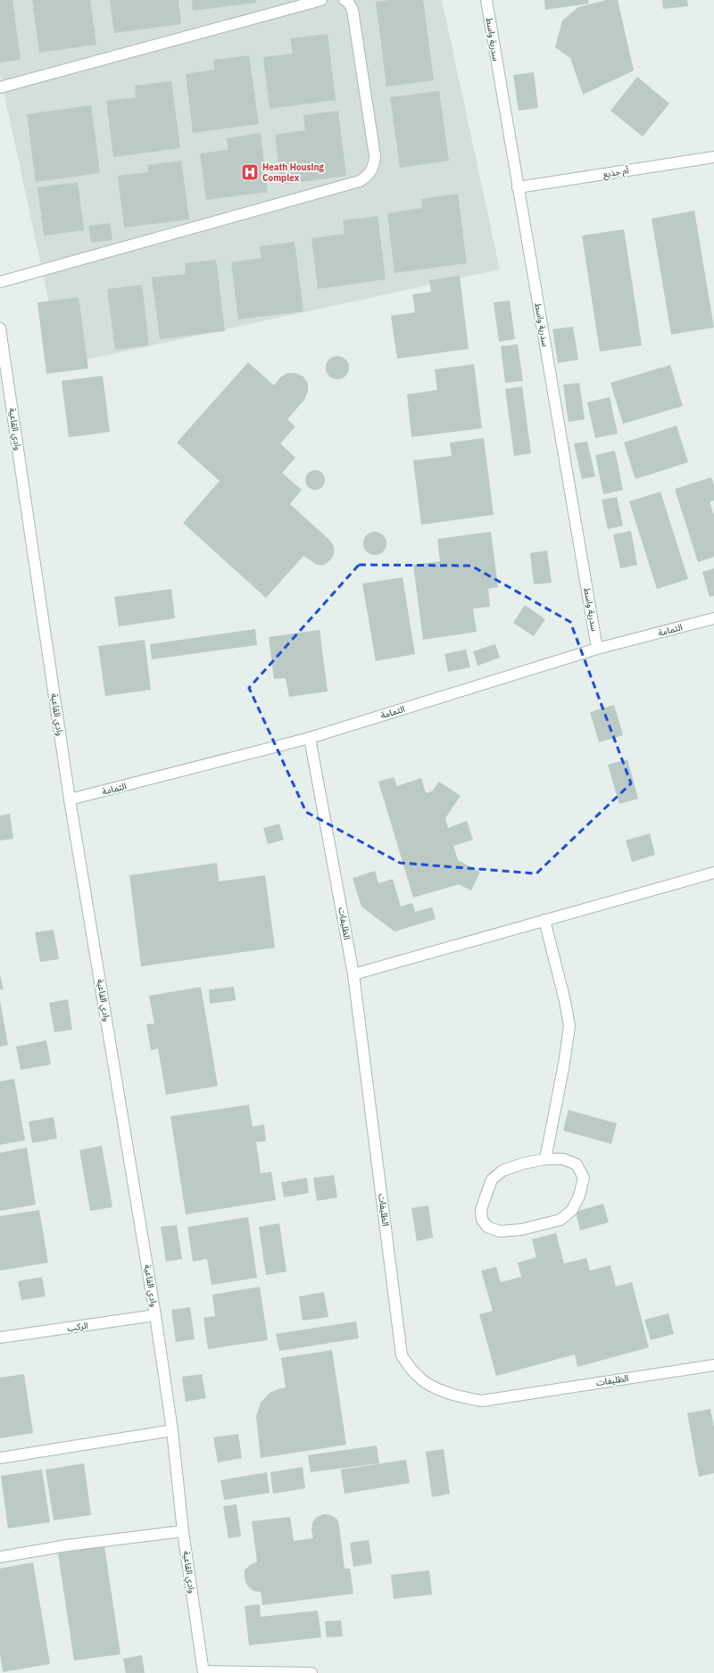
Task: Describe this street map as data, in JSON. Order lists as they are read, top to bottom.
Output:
{
  "streets": {
    "street": [
      "سدرية واسط",
      "أم جذيع",
      "وادي القاعية",
      "الثمامة",
      "الظليفات",
      "الركب"
    ]
  },
  "crossings": [
    ["سدرية واسط", "أم جذيع"],
    ["سدرية واسط", "الثمامة"],
    ["وادي القاعية", "الثمامة"],
    ["وادي القاعية", "الركب"],
    ["الثمامة", "الظليفات"]
  ],
  "places": {
    "hospital": ["Heath Housing Complex"]
  }
}
